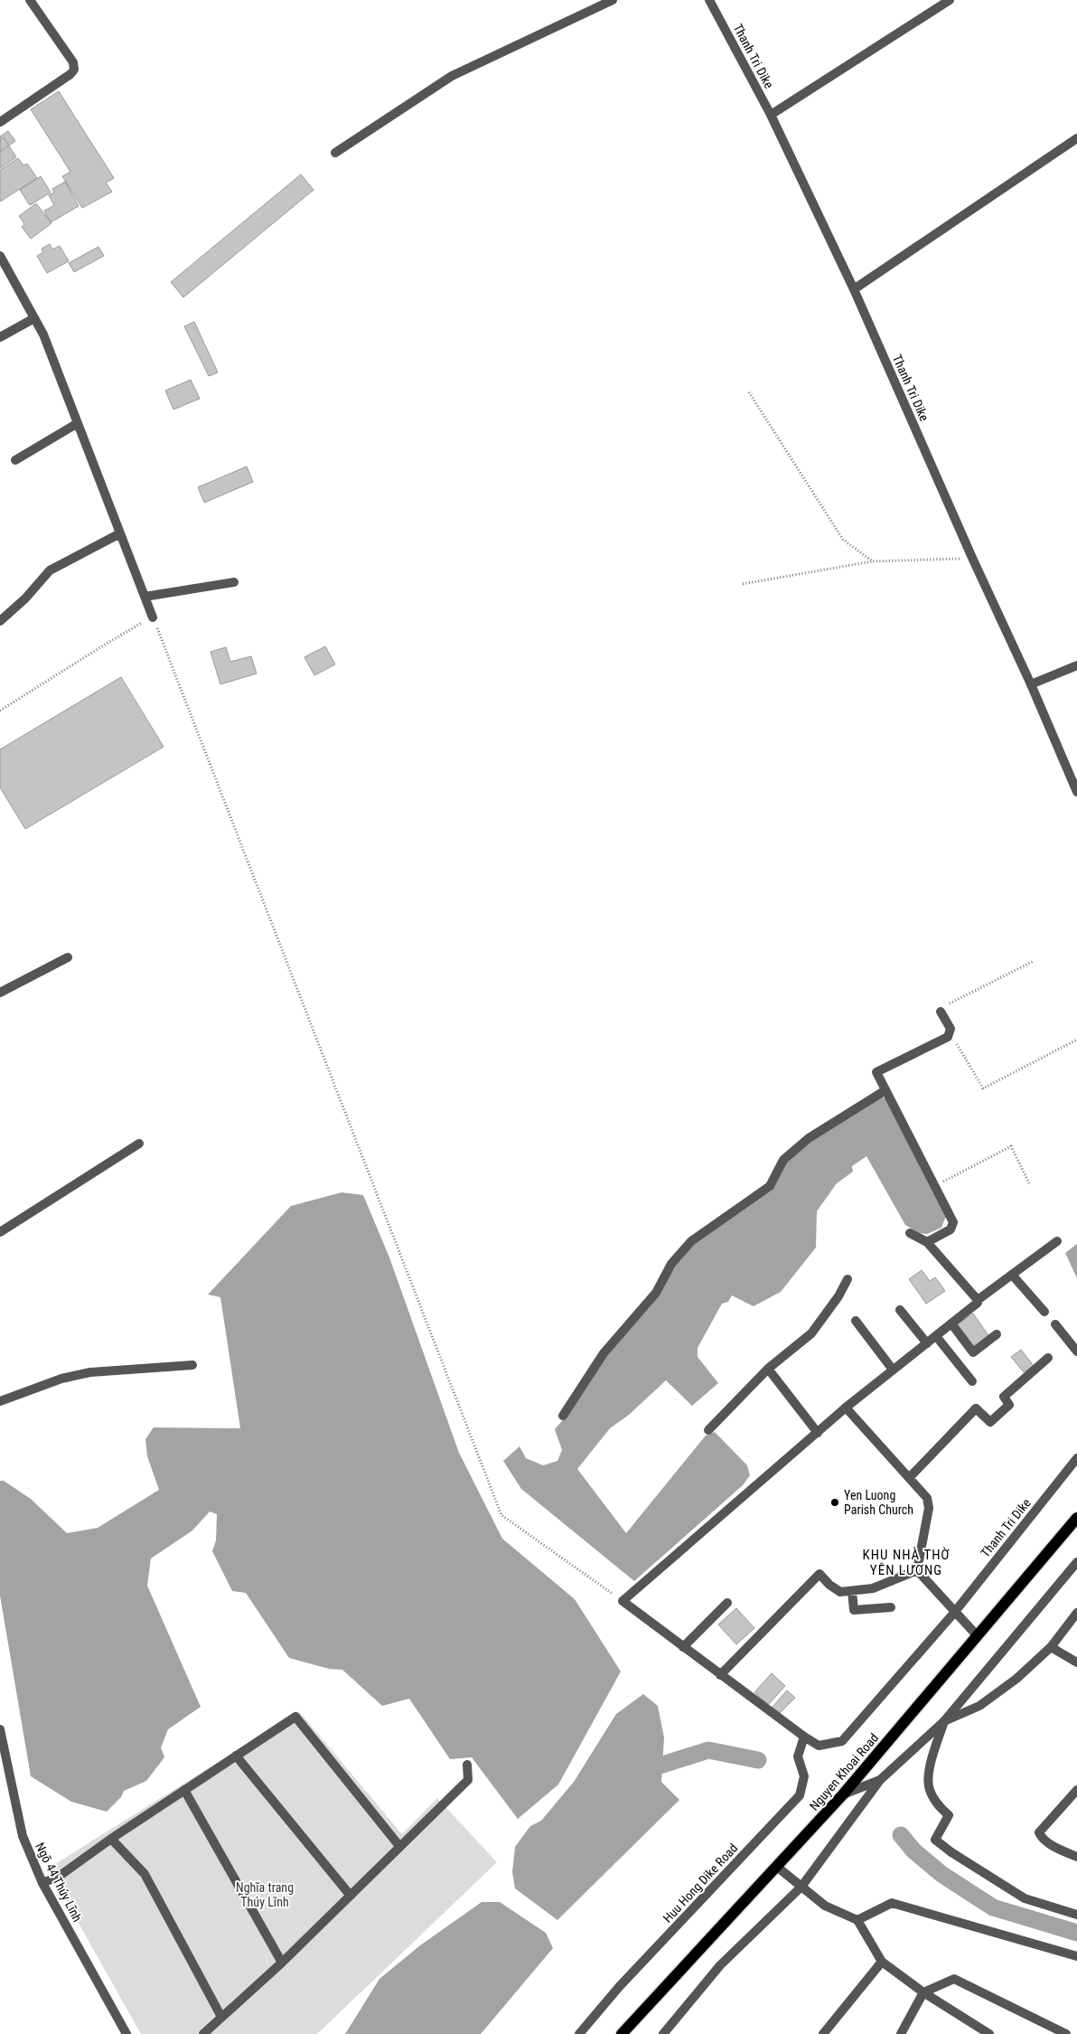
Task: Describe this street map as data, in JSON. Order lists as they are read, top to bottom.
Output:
{
  "streets": {
    "main road": ["Nguyen Khoai Road"],
    "street": ["Thanh Tri Dike", "Ngõ 44 Thúy Lĩnh", "Huu Hong Dike Road"]
  },
  "crossings": [
    ["Thanh Tri Dike", "Huu Hong Dike Road"]
  ],
  "districts": ["KHU NHÀ THỜ YÊN LƯƠNG"],
  "parks": ["Nghĩa trang Thúy Lĩnh"],
  "places": ["Yen Luong Parish Church"]
}
